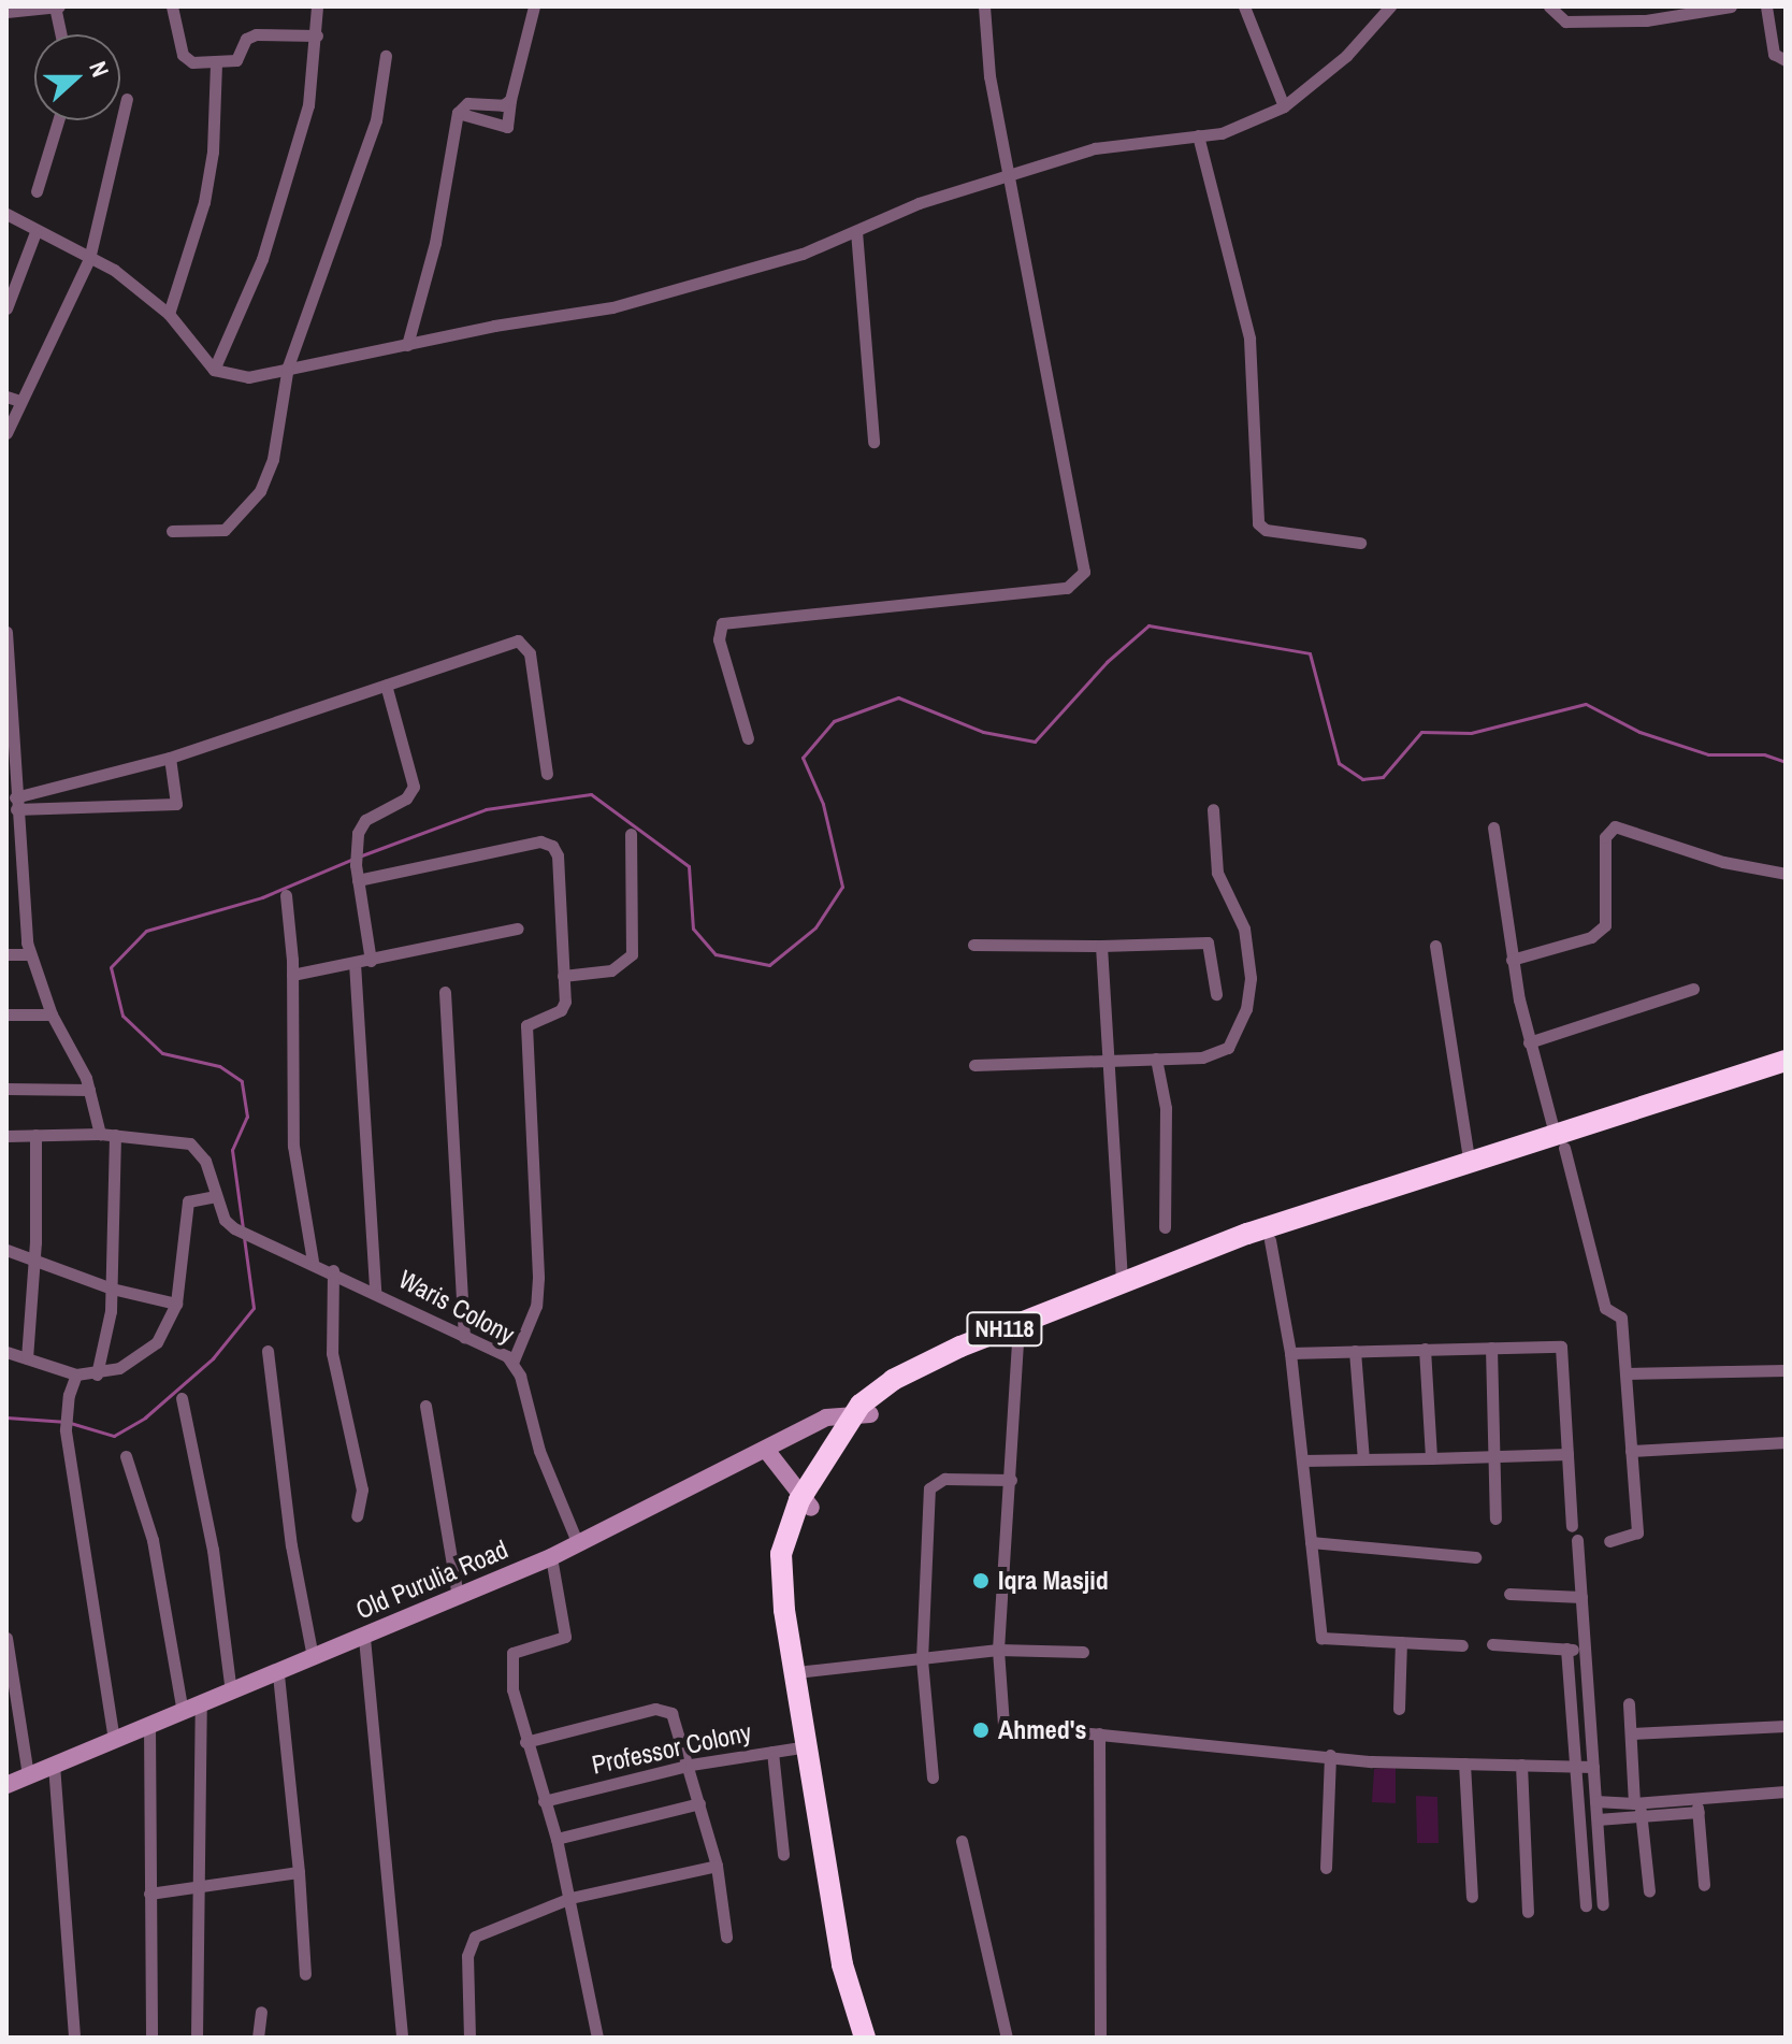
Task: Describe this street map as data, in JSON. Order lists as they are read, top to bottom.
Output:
{
  "streets": {
    "highway": ["NH118"],
    "main road": ["Old Purulia Road"],
    "street": ["Waris Colony", "Professor Colony"]
  },
  "crossings": [
    ["Waris Colony", "Old Purulia Road"],
    ["NH118", "Old Purulia Road"],
    ["NH118", "Professor Colony"]
  ],
  "places": ["Iqra Masjid", "Ahmed's"],
  "north": "right"
}
